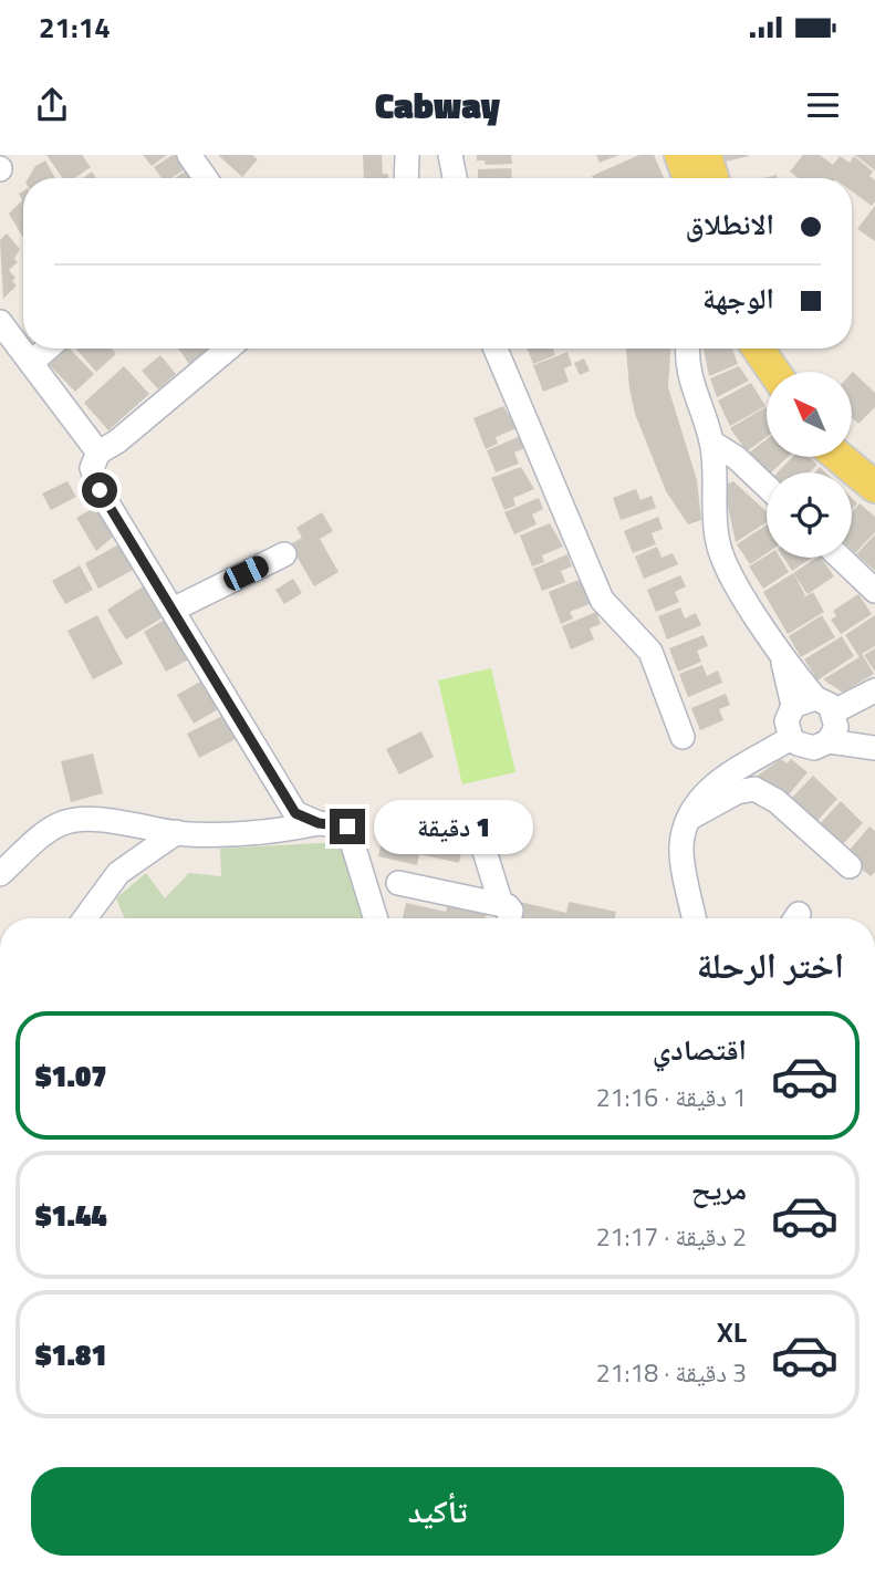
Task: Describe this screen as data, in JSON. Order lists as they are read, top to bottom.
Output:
{
  "north": "top left",
  "page": {
    "status": "21:14",
    "header": "Cabway",
    "banner": ["الانطلاق", "الوجهة"],
    "bubble": "1 دقيقة",
    "heading": "اختر الرحلة",
    "list": [
      {
        "name": "اقتصادي",
        "note": "1 دقيقة · 21:16",
        "value": "$1.07"
      },
      {
        "name": "مريح",
        "note": "2 دقيقة · 21:17",
        "value": "$1.44"
      },
      {
        "name": "XL",
        "note": "3 دقيقة · 21:18",
        "value": "$1.81"
      }
    ],
    "buttons": "تأكيد"
  }
}
